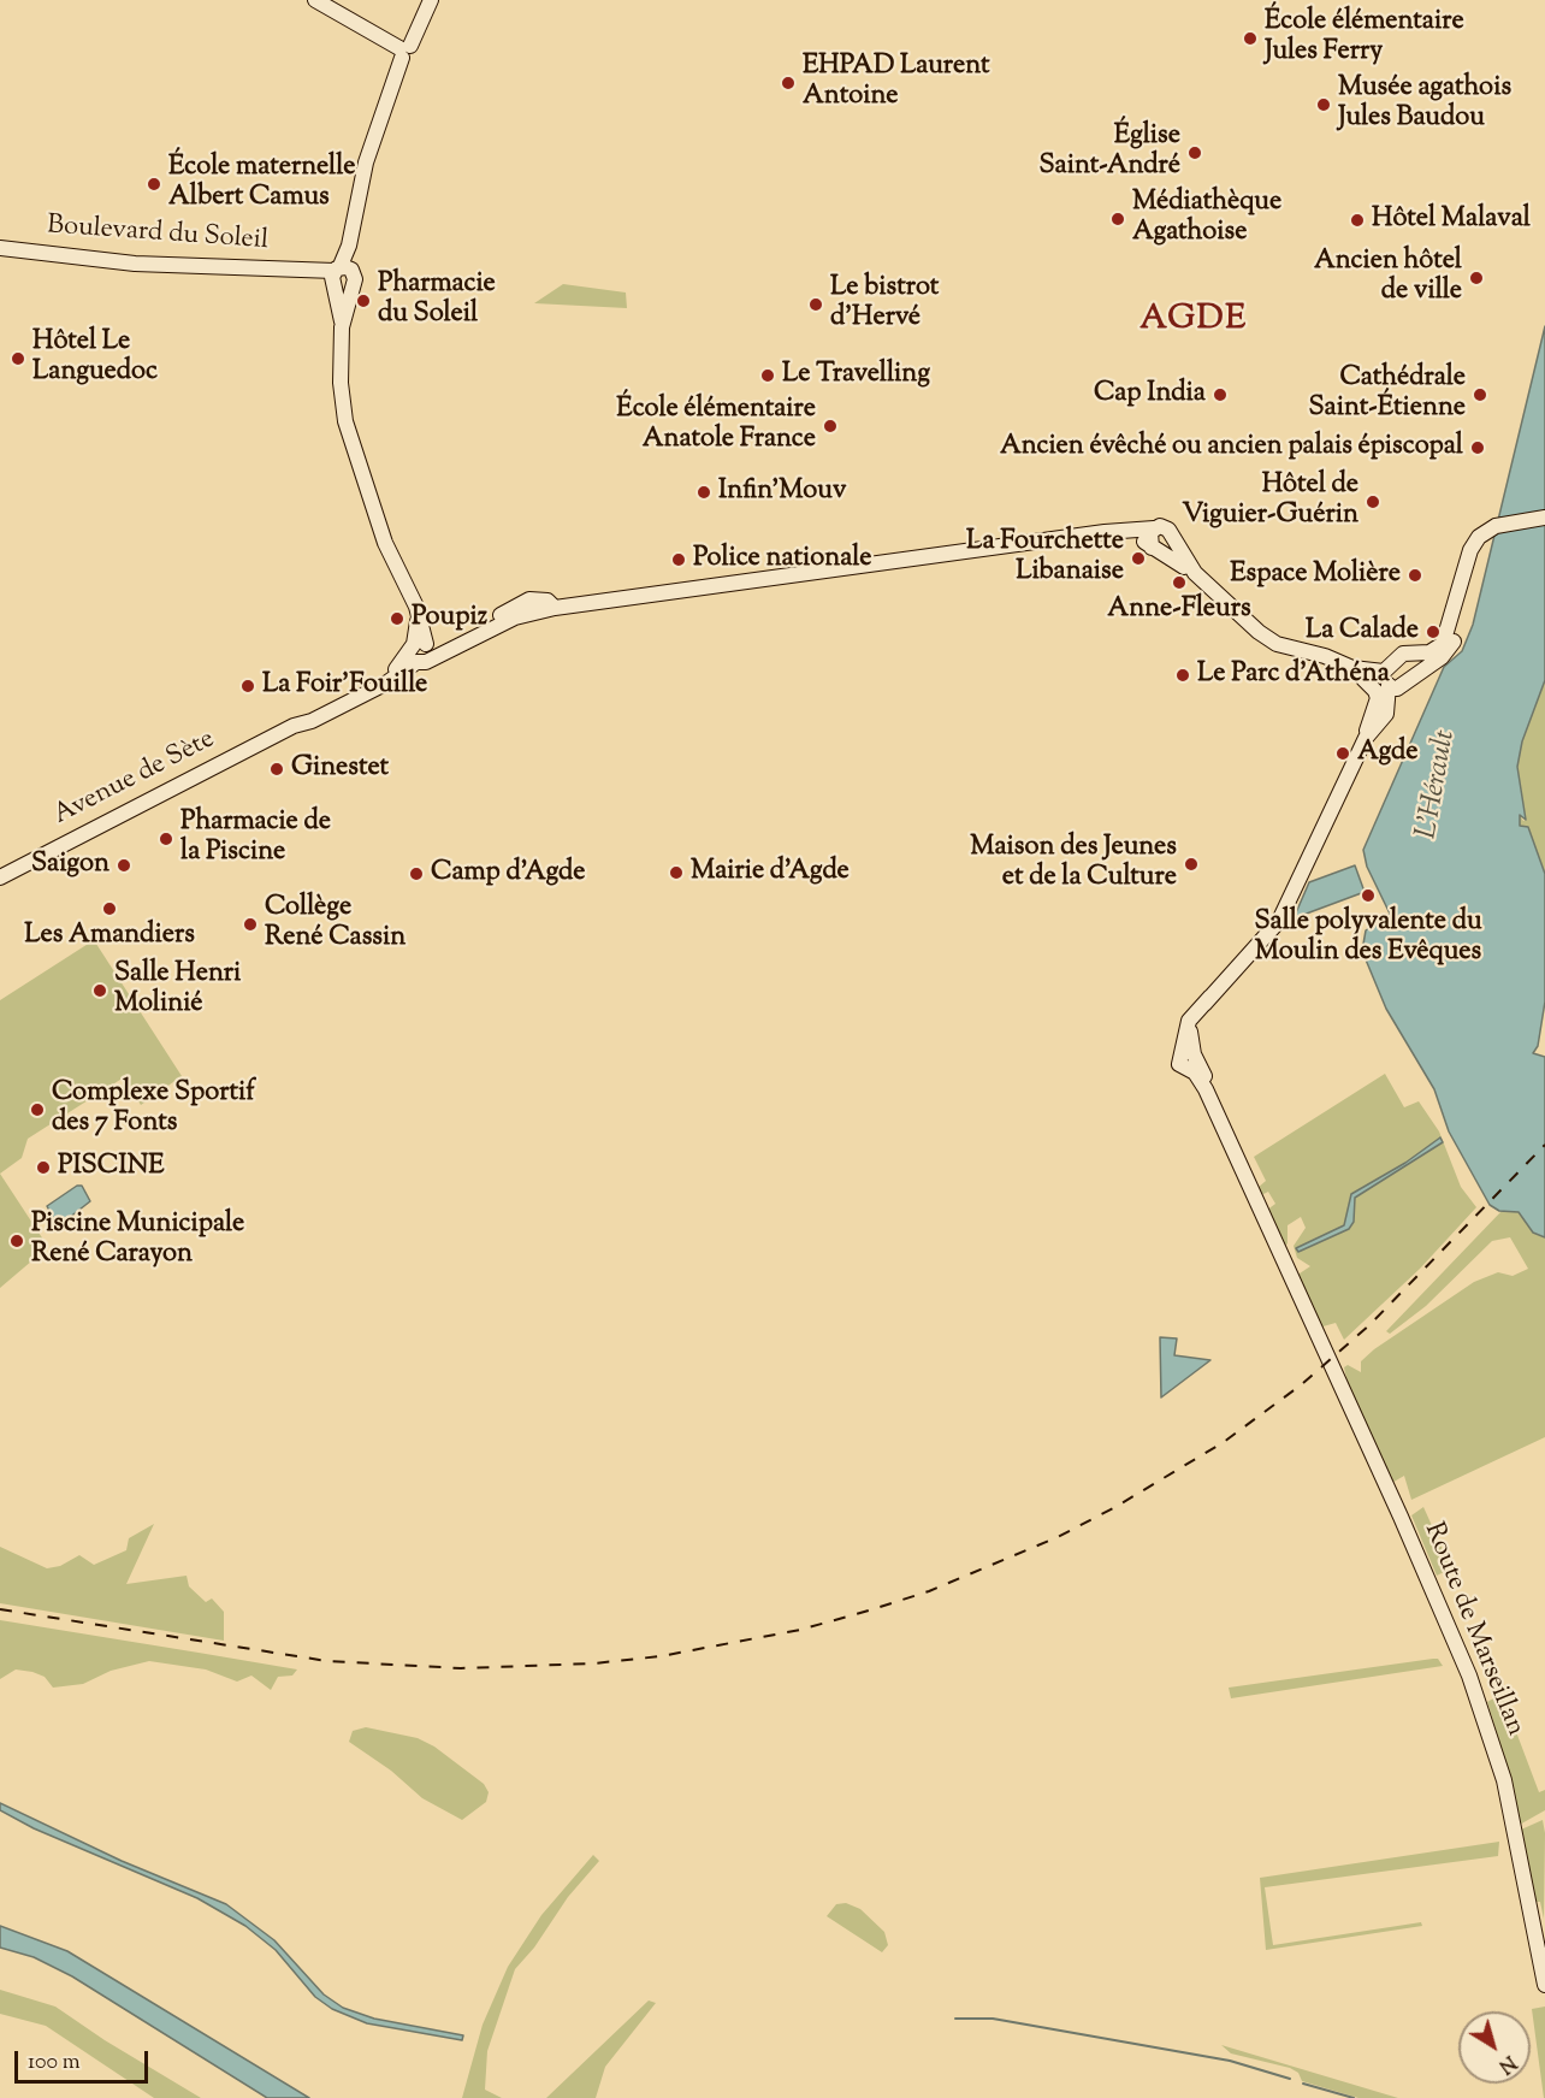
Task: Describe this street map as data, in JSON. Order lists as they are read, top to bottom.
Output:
{
  "streets": {
    "main road": ["Boulevard du Soleil", "Avenue de Sète", "Route de Marseillan"]
  },
  "districts": ["AGDE"],
  "water": ["L'Hérault"],
  "places": [
    "École élémentaire Jules Ferry",
    "EHPAD Laurent Antoine",
    "Musée agathois Jules Baudou",
    "Église Saint-André",
    "École maternelle Albert Camus",
    "Médiathèque Agathoise",
    "Hôtel Malaval",
    "Ancien hôtel de ville",
    "Pharmacie du Soleil",
    "Le bistrot d'Hervé",
    "Hôtel Le Languedoc",
    "Le Travelling",
    "Cap India",
    "Cathédrale Saint-Étienne",
    "École élémentaire Anatole France",
    "Ancien évêché ou ancien palais épiscopal",
    "Infin'Mouv",
    "Hôtel de Viguier-Guérin",
    "La Fourchette Libanaise",
    "Police nationale",
    "Espace Molière",
    "Anne-Fleurs",
    "Poupiz",
    "La Calade",
    "Le Parc d'Athéna",
    "La Foir'Fouille",
    "Agde",
    "Ginestet",
    "Pharmacie de la Piscine",
    "Maison des Jeunes et de la Culture",
    "Saigon",
    "Mairie d'Agde",
    "Camp d'Agde",
    "Salle polyvalente du Moulin des Evêques",
    "Les Amandiers",
    "Collège René Cassin",
    "Salle Henri Molinié",
    "Complexe Sportif des 7 Fonts",
    "PISCINE",
    "Piscine Municipale René Carayon"
  ],
  "scale_bar": "100 m",
  "north": "bottom right"
}
